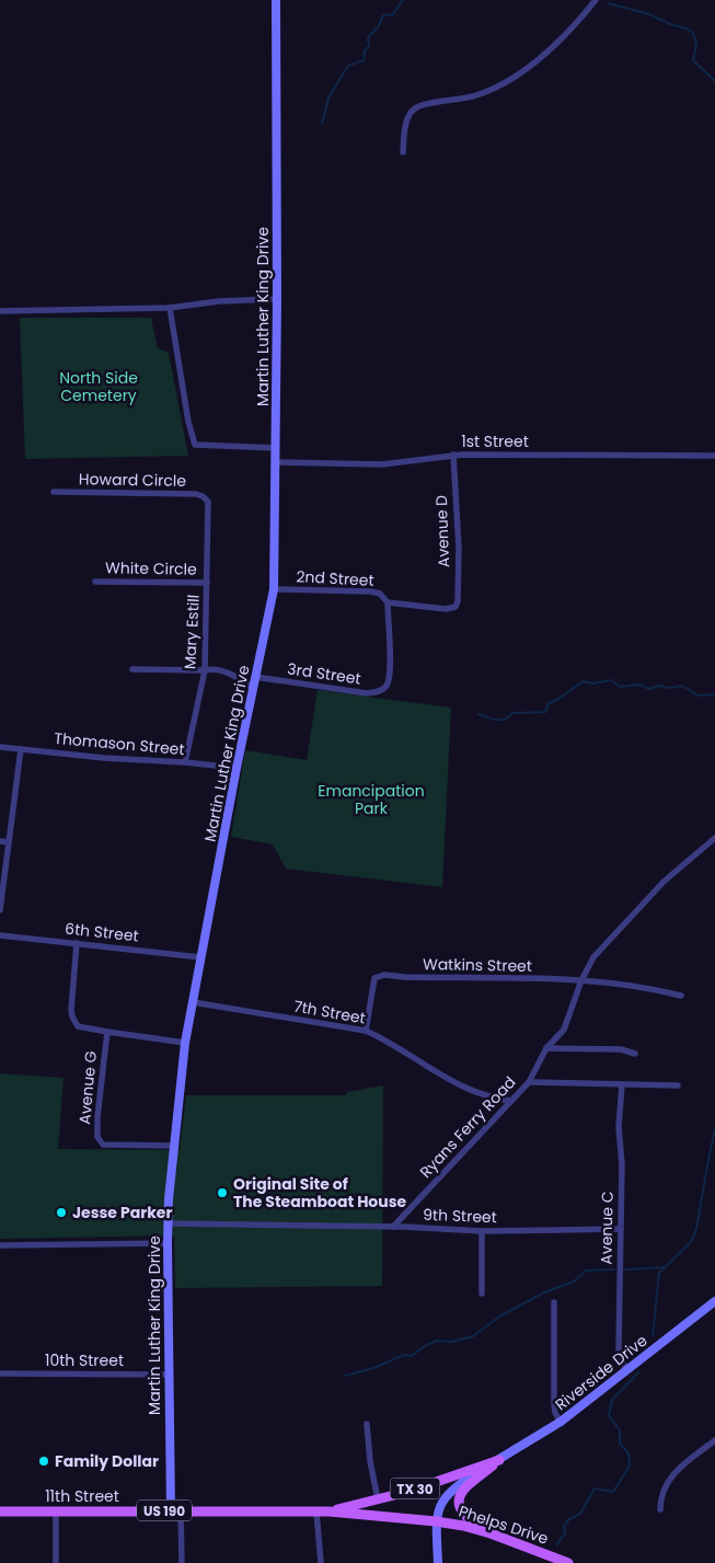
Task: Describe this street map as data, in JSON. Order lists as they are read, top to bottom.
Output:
{
  "streets": {
    "main road": [
      "TX 30",
      "11th Street",
      "US 190",
      "Phelps Drive"
    ],
    "street": [
      "Martin Luther King Drive",
      "1st Street",
      "Howard Circle",
      "Avenue D",
      "White Circle",
      "2nd Street",
      "Mary Estill",
      "3rd Street",
      "Thomason Street",
      "6th Street",
      "Watkins Street",
      "7th Street",
      "Avenue G",
      "Ryans Ferry Road",
      "9th Street",
      "Avenue C",
      "10th Street",
      "Riverside Drive"
    ]
  },
  "crossings": [
    ["Martin Luther King Drive", "1st Street"],
    ["Martin Luther King Drive", "2nd Street"],
    ["Martin Luther King Drive", "3rd Street"],
    ["Martin Luther King Drive", "Thomason Street"],
    ["Martin Luther King Drive", "6th Street"],
    ["Martin Luther King Drive", "7th Street"],
    ["Martin Luther King Drive", "Avenue G"],
    ["Martin Luther King Drive", "9th Street"],
    ["Martin Luther King Drive", "10th Street"],
    ["Martin Luther King Drive", "11th Street"],
    ["1st Street", "Avenue D"],
    ["Howard Circle", "Mary Estill"],
    ["Avenue D", "2nd Street"],
    ["White Circle", "Mary Estill"],
    ["2nd Street", "3rd Street"],
    ["Mary Estill", "Thomason Street"],
    ["Watkins Street", "7th Street"],
    ["Watkins Street", "Ryans Ferry Road"],
    ["7th Street", "Ryans Ferry Road"],
    ["Ryans Ferry Road", "9th Street"],
    ["9th Street", "Avenue C"],
    ["Avenue C", "Riverside Drive"],
    ["Riverside Drive", "TX 30"],
    ["TX 30", "11th Street"],
    ["TX 30", "Phelps Drive"],
    ["11th Street", "Phelps Drive"]
  ],
  "parks": ["North Side Cemetery", "Emancipation Park"],
  "places": ["Original Site of The Steamboat House", "Jesse Parker", "Family Dollar"]
}
